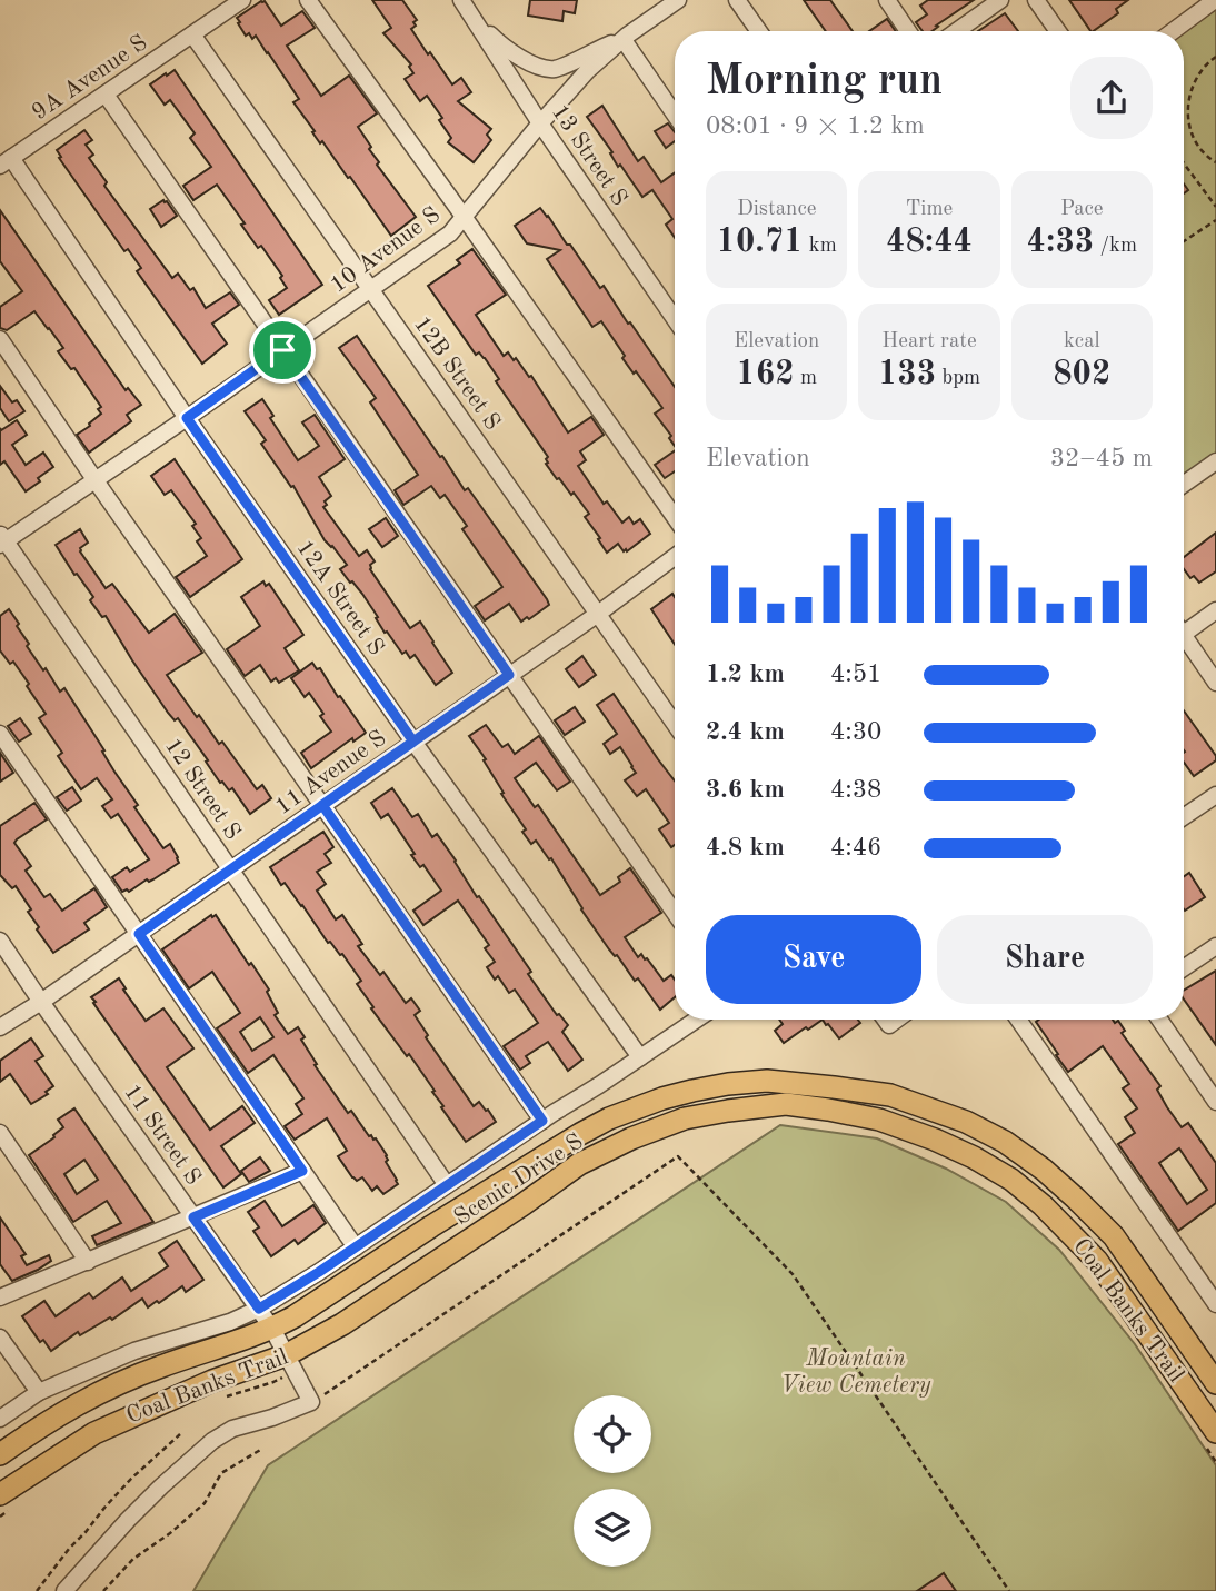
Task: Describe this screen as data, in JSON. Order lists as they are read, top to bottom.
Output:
{
  "streets": {
    "main road": ["Scenic Drive S"],
    "street": [
      "9A Avenue S",
      "13 Street S",
      "10 Avenue S",
      "12B Street S",
      "12A Street S",
      "11 Avenue S",
      "12 Street S",
      "11 Street S"
    ],
    "path": ["Coal Banks Trail"]
  },
  "crossings": [
    ["9A Avenue S", "12B Street S"],
    ["9A Avenue S", "12A Street S"],
    ["13 Street S", "10 Avenue S"],
    ["10 Avenue S", "12B Street S"],
    ["10 Avenue S", "12A Street S"],
    ["10 Avenue S", "12 Street S"],
    ["12B Street S", "11 Avenue S"],
    ["12A Street S", "11 Avenue S"],
    ["12A Street S", "Scenic Drive S"],
    ["11 Avenue S", "12 Street S"],
    ["11 Avenue S", "11 Street S"],
    ["12 Street S", "Scenic Drive S"],
    ["11 Street S", "Scenic Drive S"],
    ["11 Street S", "Coal Banks Trail"],
    ["Scenic Drive S", "Coal Banks Trail"]
  ],
  "parks": ["Mountain View Cemetery"],
  "page": {
    "heading": ["Morning run", "08:01 · 9 × 1.2 km"],
    "stats": [
      ["Distance", "10.71 km"],
      ["Time", "48:44"],
      ["Pace", "4:33 /km"],
      ["Elevation", "162 m"],
      ["Heart rate", "133 bpm"],
      ["kcal", "802"]
    ],
    "chart": ["Elevation", "32–45 m"],
    "list": [
      {
        "name": "1.2 km",
        "note": "4:51"
      },
      {
        "name": "2.4 km",
        "note": "4:30"
      },
      {
        "name": "3.6 km",
        "note": "4:38"
      },
      {
        "name": "4.8 km",
        "note": "4:46"
      }
    ],
    "buttons": ["Save", "Share"]
  }
}
